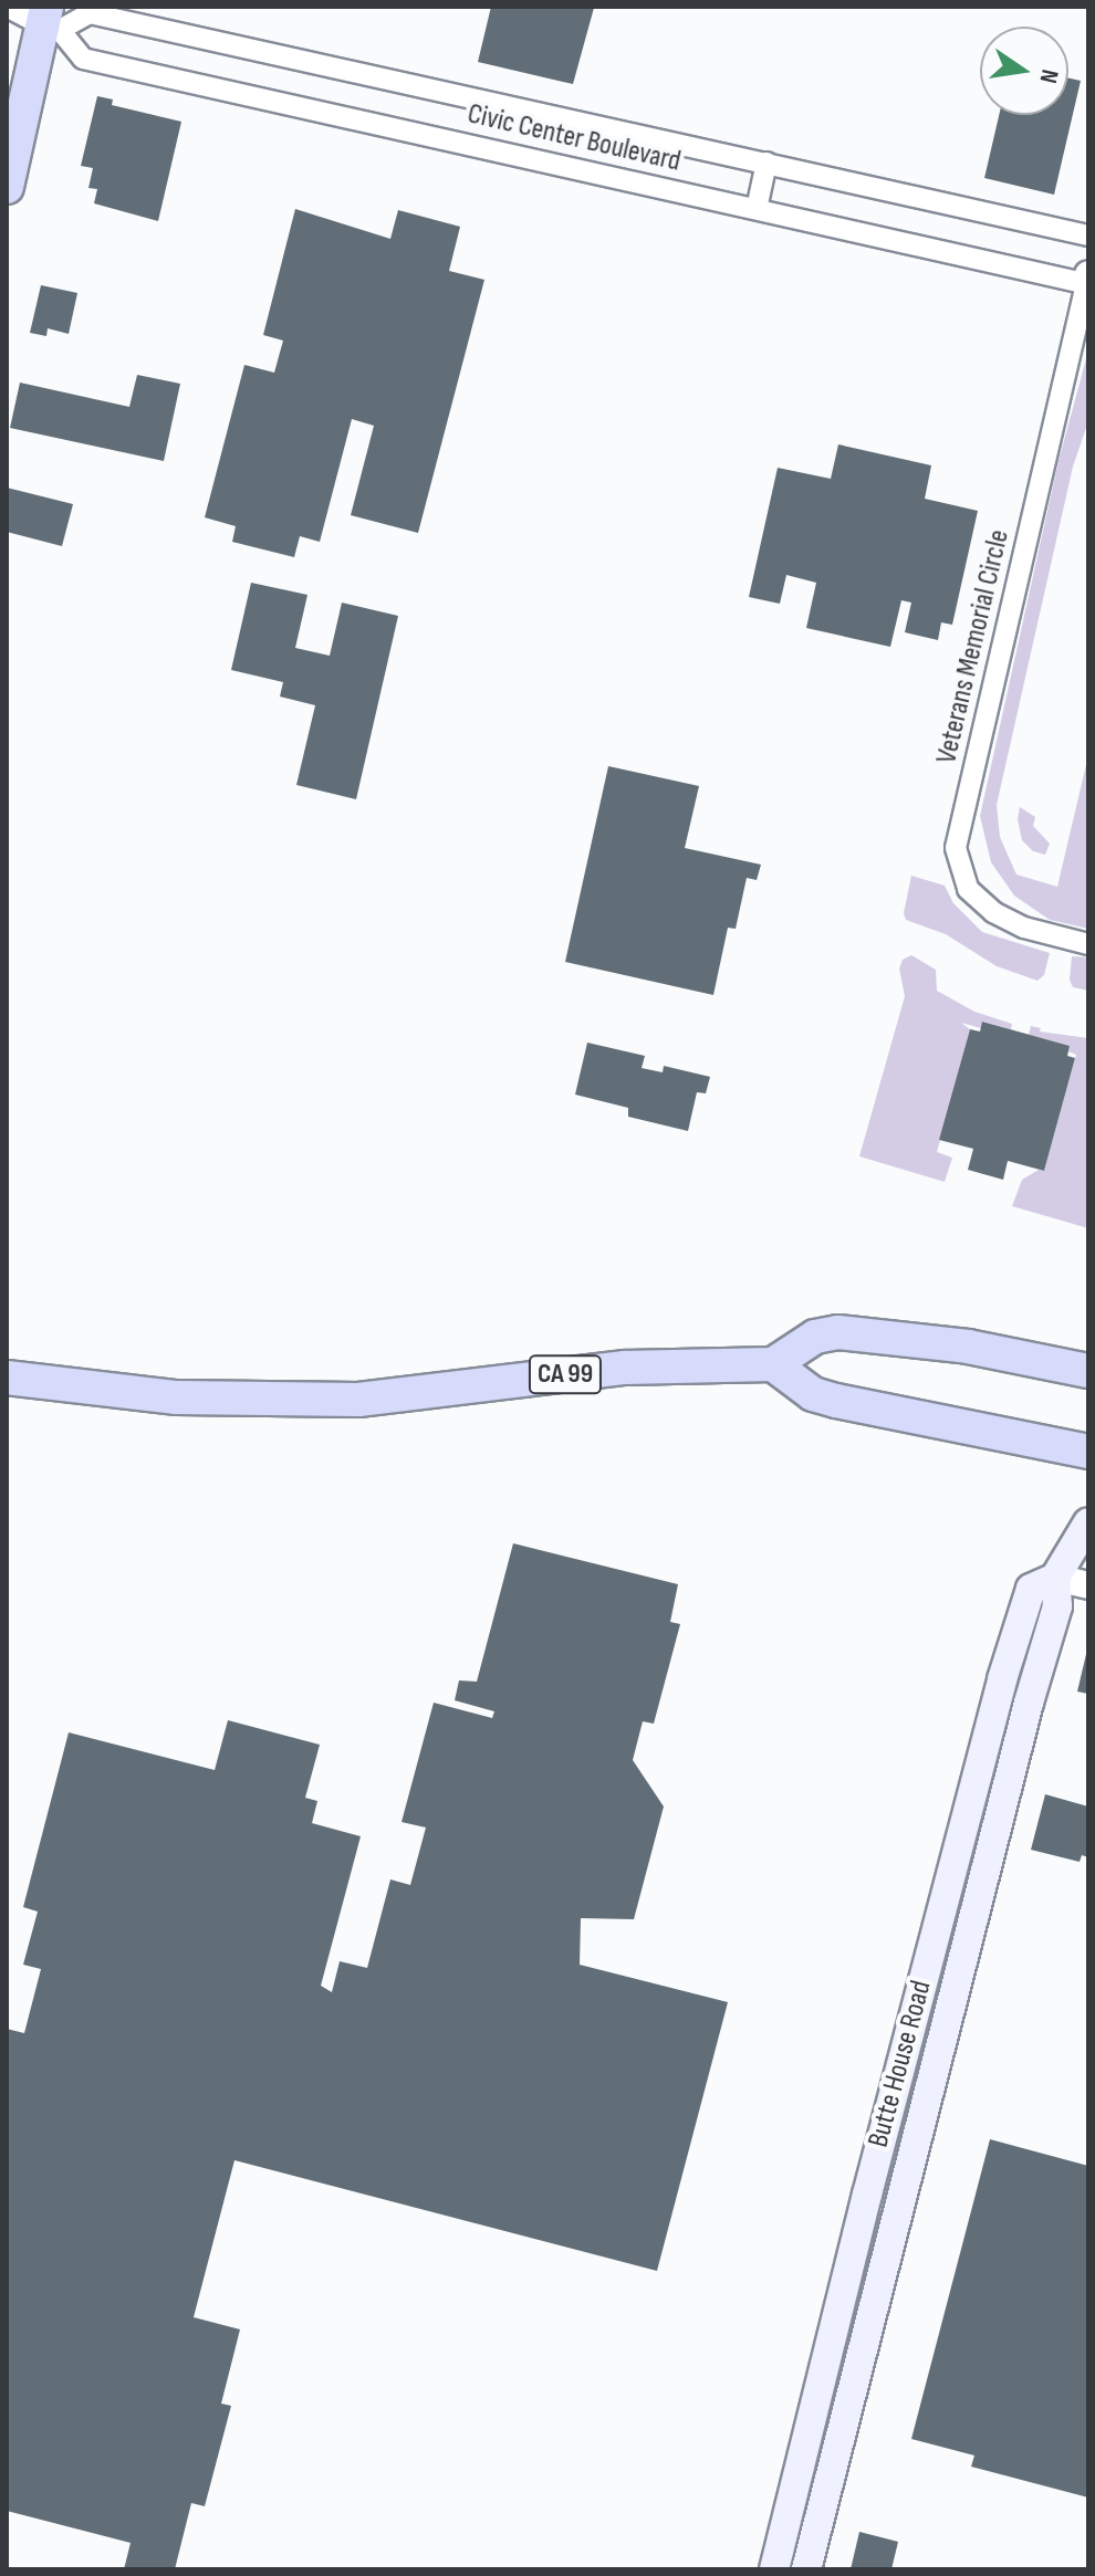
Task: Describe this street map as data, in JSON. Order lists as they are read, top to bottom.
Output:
{
  "streets": {
    "highway": ["CA 99"],
    "main road": ["Butte House Road"],
    "street": ["Civic Center Boulevard", "Veterans Memorial Circle"]
  },
  "crossings": [
    ["Civic Center Boulevard", "Veterans Memorial Circle"]
  ],
  "north": "right"
}
